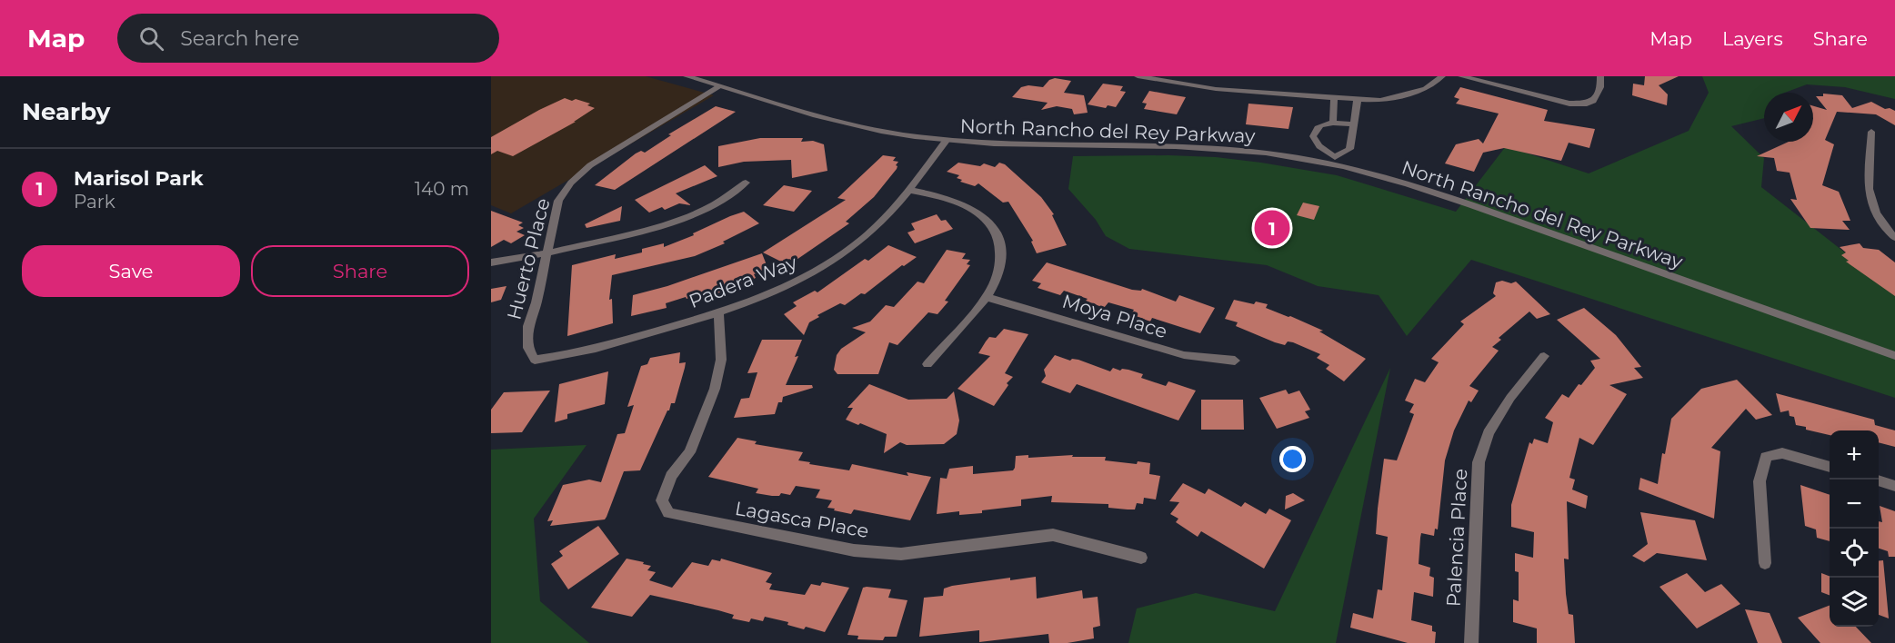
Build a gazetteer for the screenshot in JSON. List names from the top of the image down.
{
  "streets": {
    "street": [
      "North Rancho del Rey Parkway",
      "Huerto Place",
      "Padera Way",
      "Moya Place",
      "Lagasca Place",
      "Palencia Place"
    ]
  },
  "crossings": [
    ["North Rancho del Rey Parkway", "Huerto Place"],
    ["North Rancho del Rey Parkway", "Padera Way"],
    ["Huerto Place", "Padera Way"],
    ["Padera Way", "Lagasca Place"]
  ],
  "north": "top right",
  "page": {
    "header": "Map",
    "search": "Search here",
    "nav": ["Map", "Layers", "Share"],
    "heading": "Nearby",
    "list": [
      {
        "mark": "1",
        "name": "Marisol Park",
        "note": "Park",
        "value": "140 m"
      }
    ],
    "pins": "1",
    "buttons": ["Save", "Share"],
    "map_buttons": ["+", "−"]
  }
}
